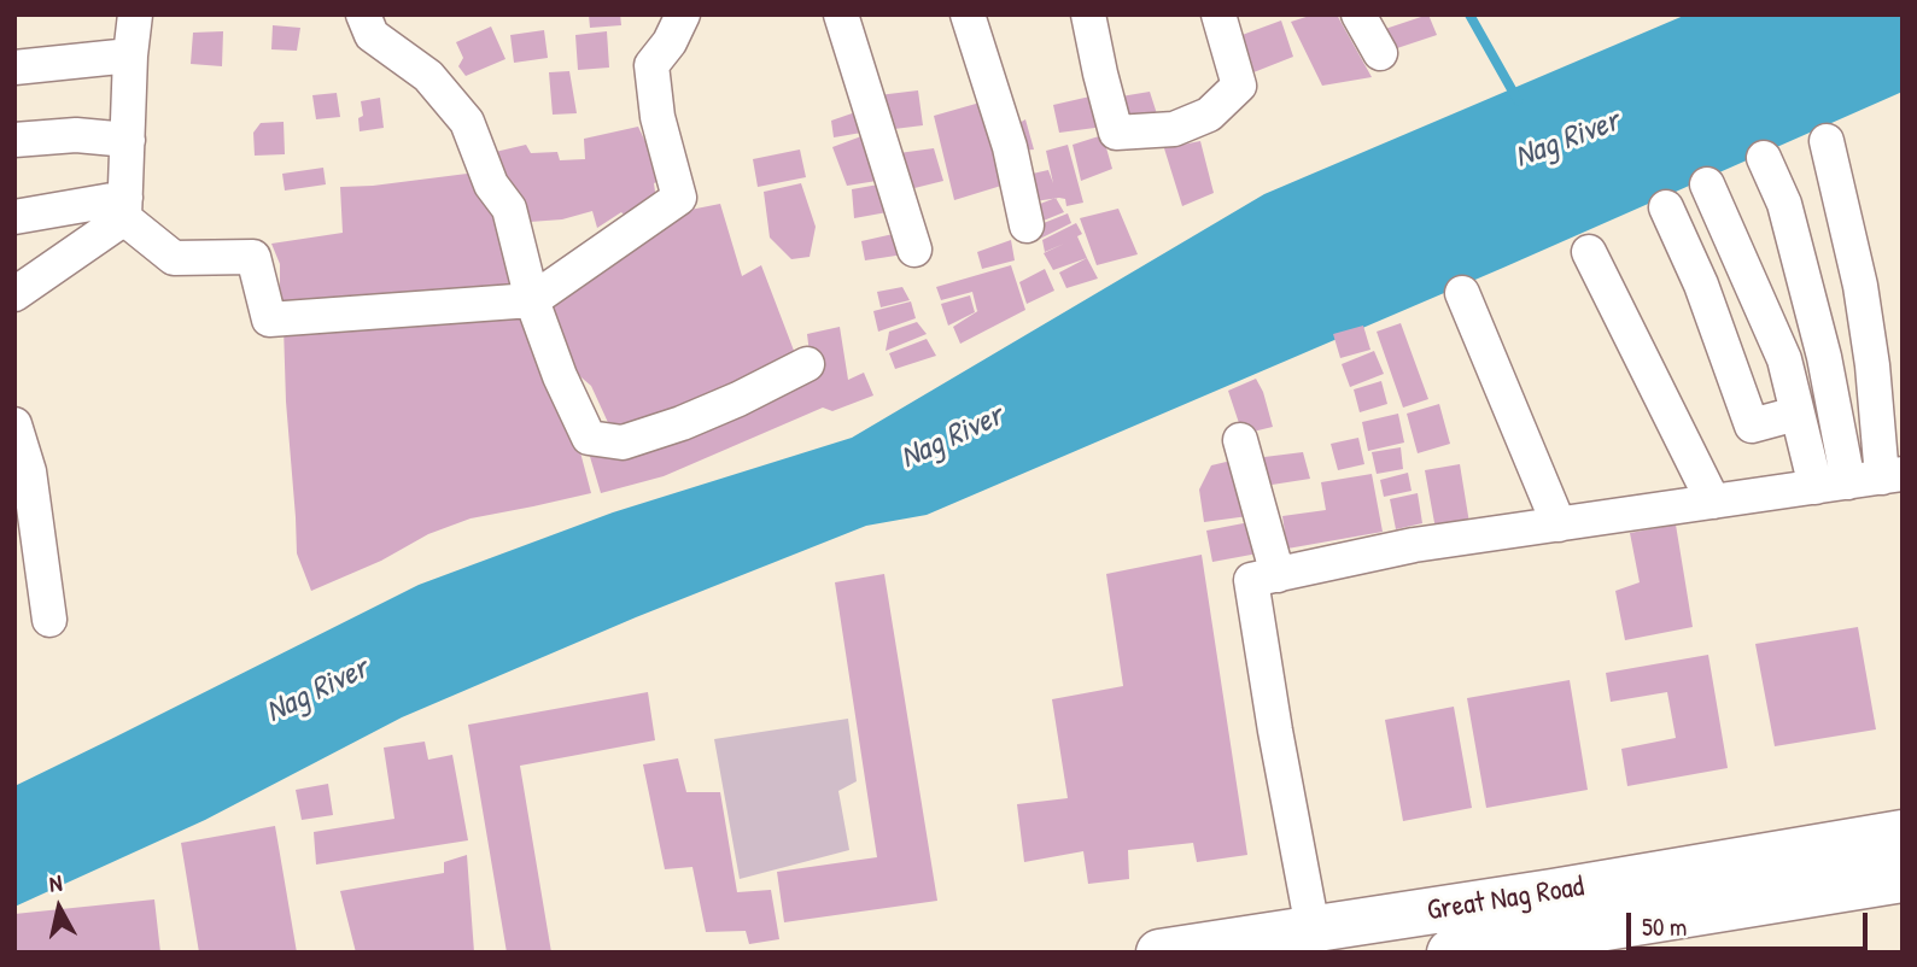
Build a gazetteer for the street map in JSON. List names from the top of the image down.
{
  "streets": {
    "main road": ["Great Nag Road"]
  },
  "water": ["Nag River"],
  "scale_bar": "50 m",
  "north": "top"
}
